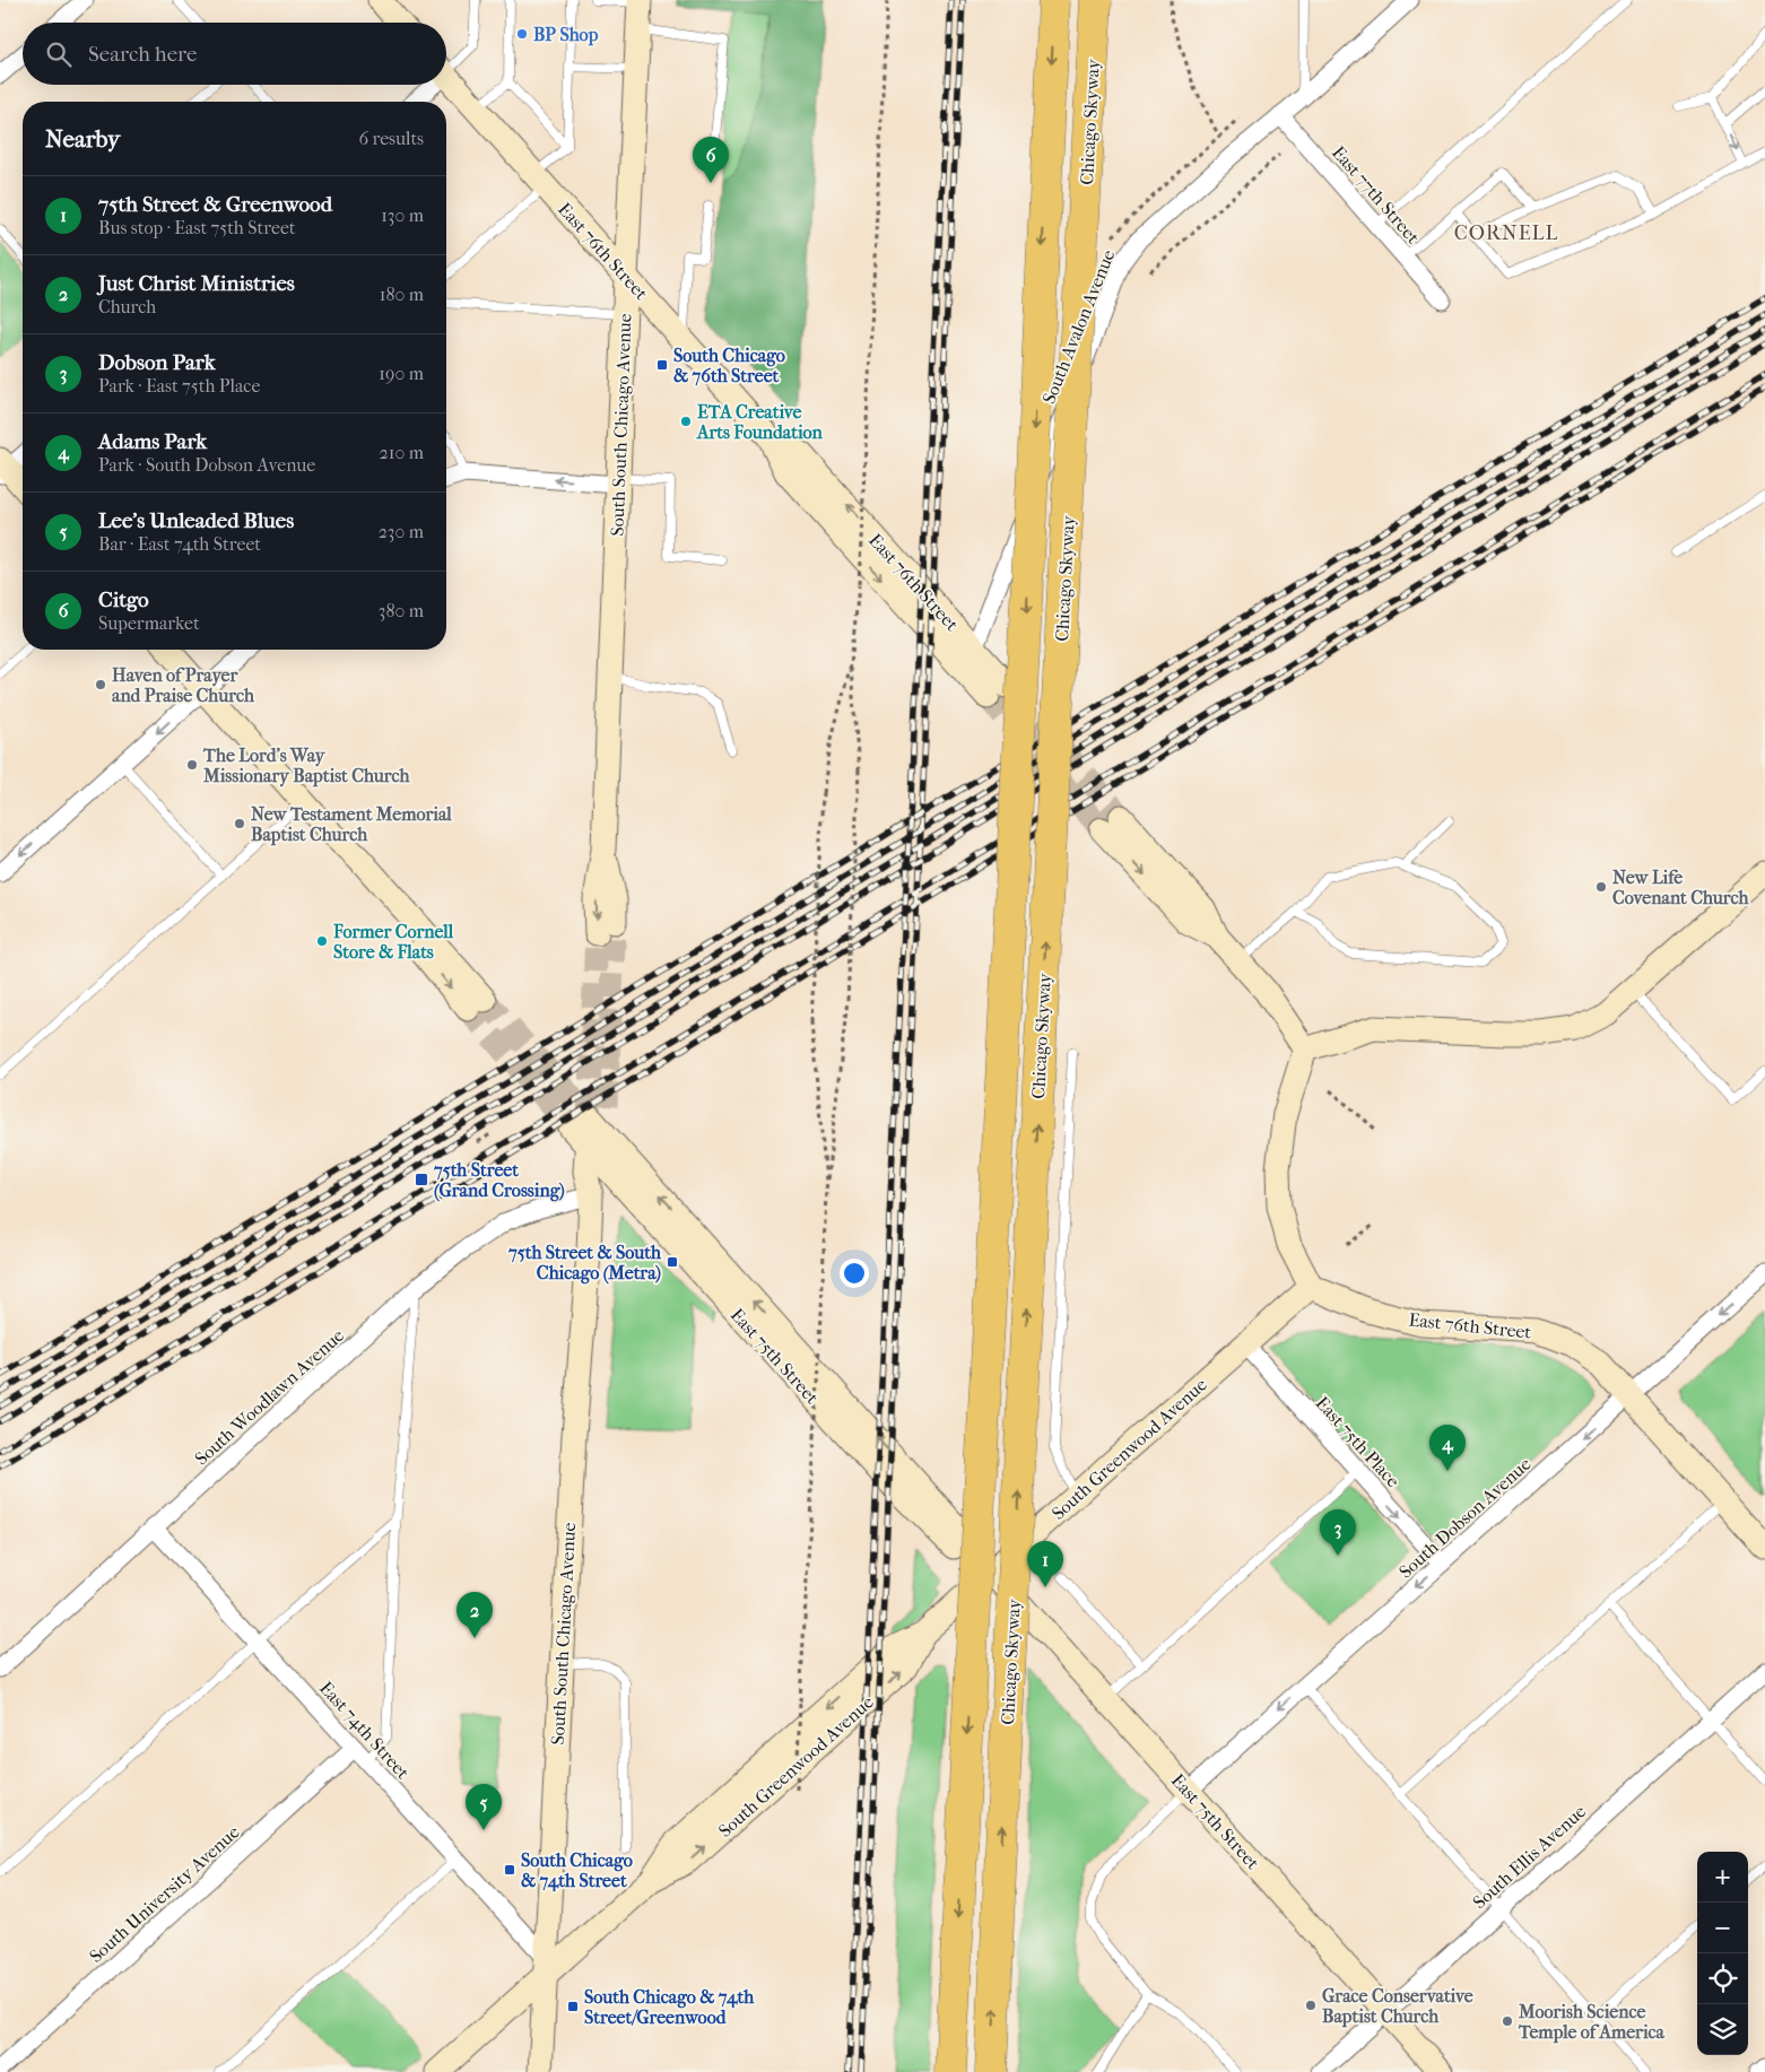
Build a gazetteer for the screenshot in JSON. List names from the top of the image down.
{
  "streets": {
    "highway": ["Chicago Skyway"],
    "street": [
      "East 77th Street",
      "East 76th Street",
      "South Avalon Avenue",
      "South South Chicago Avenue",
      "East 75th Street",
      "South Woodlawn Avenue",
      "East 75th Place",
      "South Greenwood Avenue",
      "South Dobson Avenue",
      "East 74th Street",
      "South Ellis Avenue",
      "South University Avenue"
    ]
  },
  "crossings": [
    ["East 77th Street", "South Avalon Avenue"],
    ["East 76th Street", "South Avalon Avenue"],
    ["East 76th Street", "South South Chicago Avenue"],
    ["East 76th Street", "South Greenwood Avenue"],
    ["East 76th Street", "South Dobson Avenue"],
    ["South South Chicago Avenue", "East 75th Street"],
    ["South South Chicago Avenue", "South Woodlawn Avenue"],
    ["South South Chicago Avenue", "South Greenwood Avenue"],
    ["South South Chicago Avenue", "East 74th Street"],
    ["East 75th Street", "South Greenwood Avenue"],
    ["East 75th Street", "South Dobson Avenue"],
    ["East 75th Street", "South Ellis Avenue"],
    ["South Woodlawn Avenue", "East 74th Street"],
    ["East 75th Place", "South Greenwood Avenue"],
    ["East 75th Place", "South Dobson Avenue"],
    ["South Greenwood Avenue", "East 74th Street"],
    ["East 74th Street", "South University Avenue"]
  ],
  "one_way": ["East 75th Place", "South Dobson Avenue"],
  "districts": ["CORNELL"],
  "places": {
    "other": [
      "BP Shop",
      "ETA Creative Arts Foundation",
      "Haven of Prayer and Praise Church",
      "The Lord's Way Missionary Baptist Church",
      "New Testament Memorial Baptist Church",
      "New Life Covenant Church",
      "Former Cornell Store & Flats",
      "Grace Conservative Baptist Church",
      "Moorish Science Temple of America"
    ],
    "transit": [
      "South Chicago & 76th Street",
      "75th Street (Grand Crossing)",
      "75th Street & South Chicago (Metra)",
      "South Chicago & 74th Street",
      "South Chicago & 74th Street/Greenwood"
    ]
  },
  "page": {
    "search": "Search here",
    "heading": ["Nearby", "6 results"],
    "pins": [
      "6",
      "4",
      "3",
      "1",
      "2",
      "5"
    ],
    "list": [
      {
        "mark": "1",
        "name": "75th Street & Greenwood",
        "note": "Bus stop · East 75th Street",
        "value": "130 m"
      },
      {
        "mark": "2",
        "name": "Just Christ Ministries",
        "note": "Church",
        "value": "180 m"
      },
      {
        "mark": "3",
        "name": "Dobson Park",
        "note": "Park · East 75th Place",
        "value": "190 m"
      },
      {
        "mark": "4",
        "name": "Adams Park",
        "note": "Park · South Dobson Avenue",
        "value": "210 m"
      },
      {
        "mark": "5",
        "name": "Lee's Unleaded Blues",
        "note": "Bar · East 74th Street",
        "value": "230 m"
      },
      {
        "mark": "6",
        "name": "Citgo",
        "note": "Supermarket",
        "value": "380 m"
      }
    ],
    "map_buttons": ["+", "−"]
  }
}
